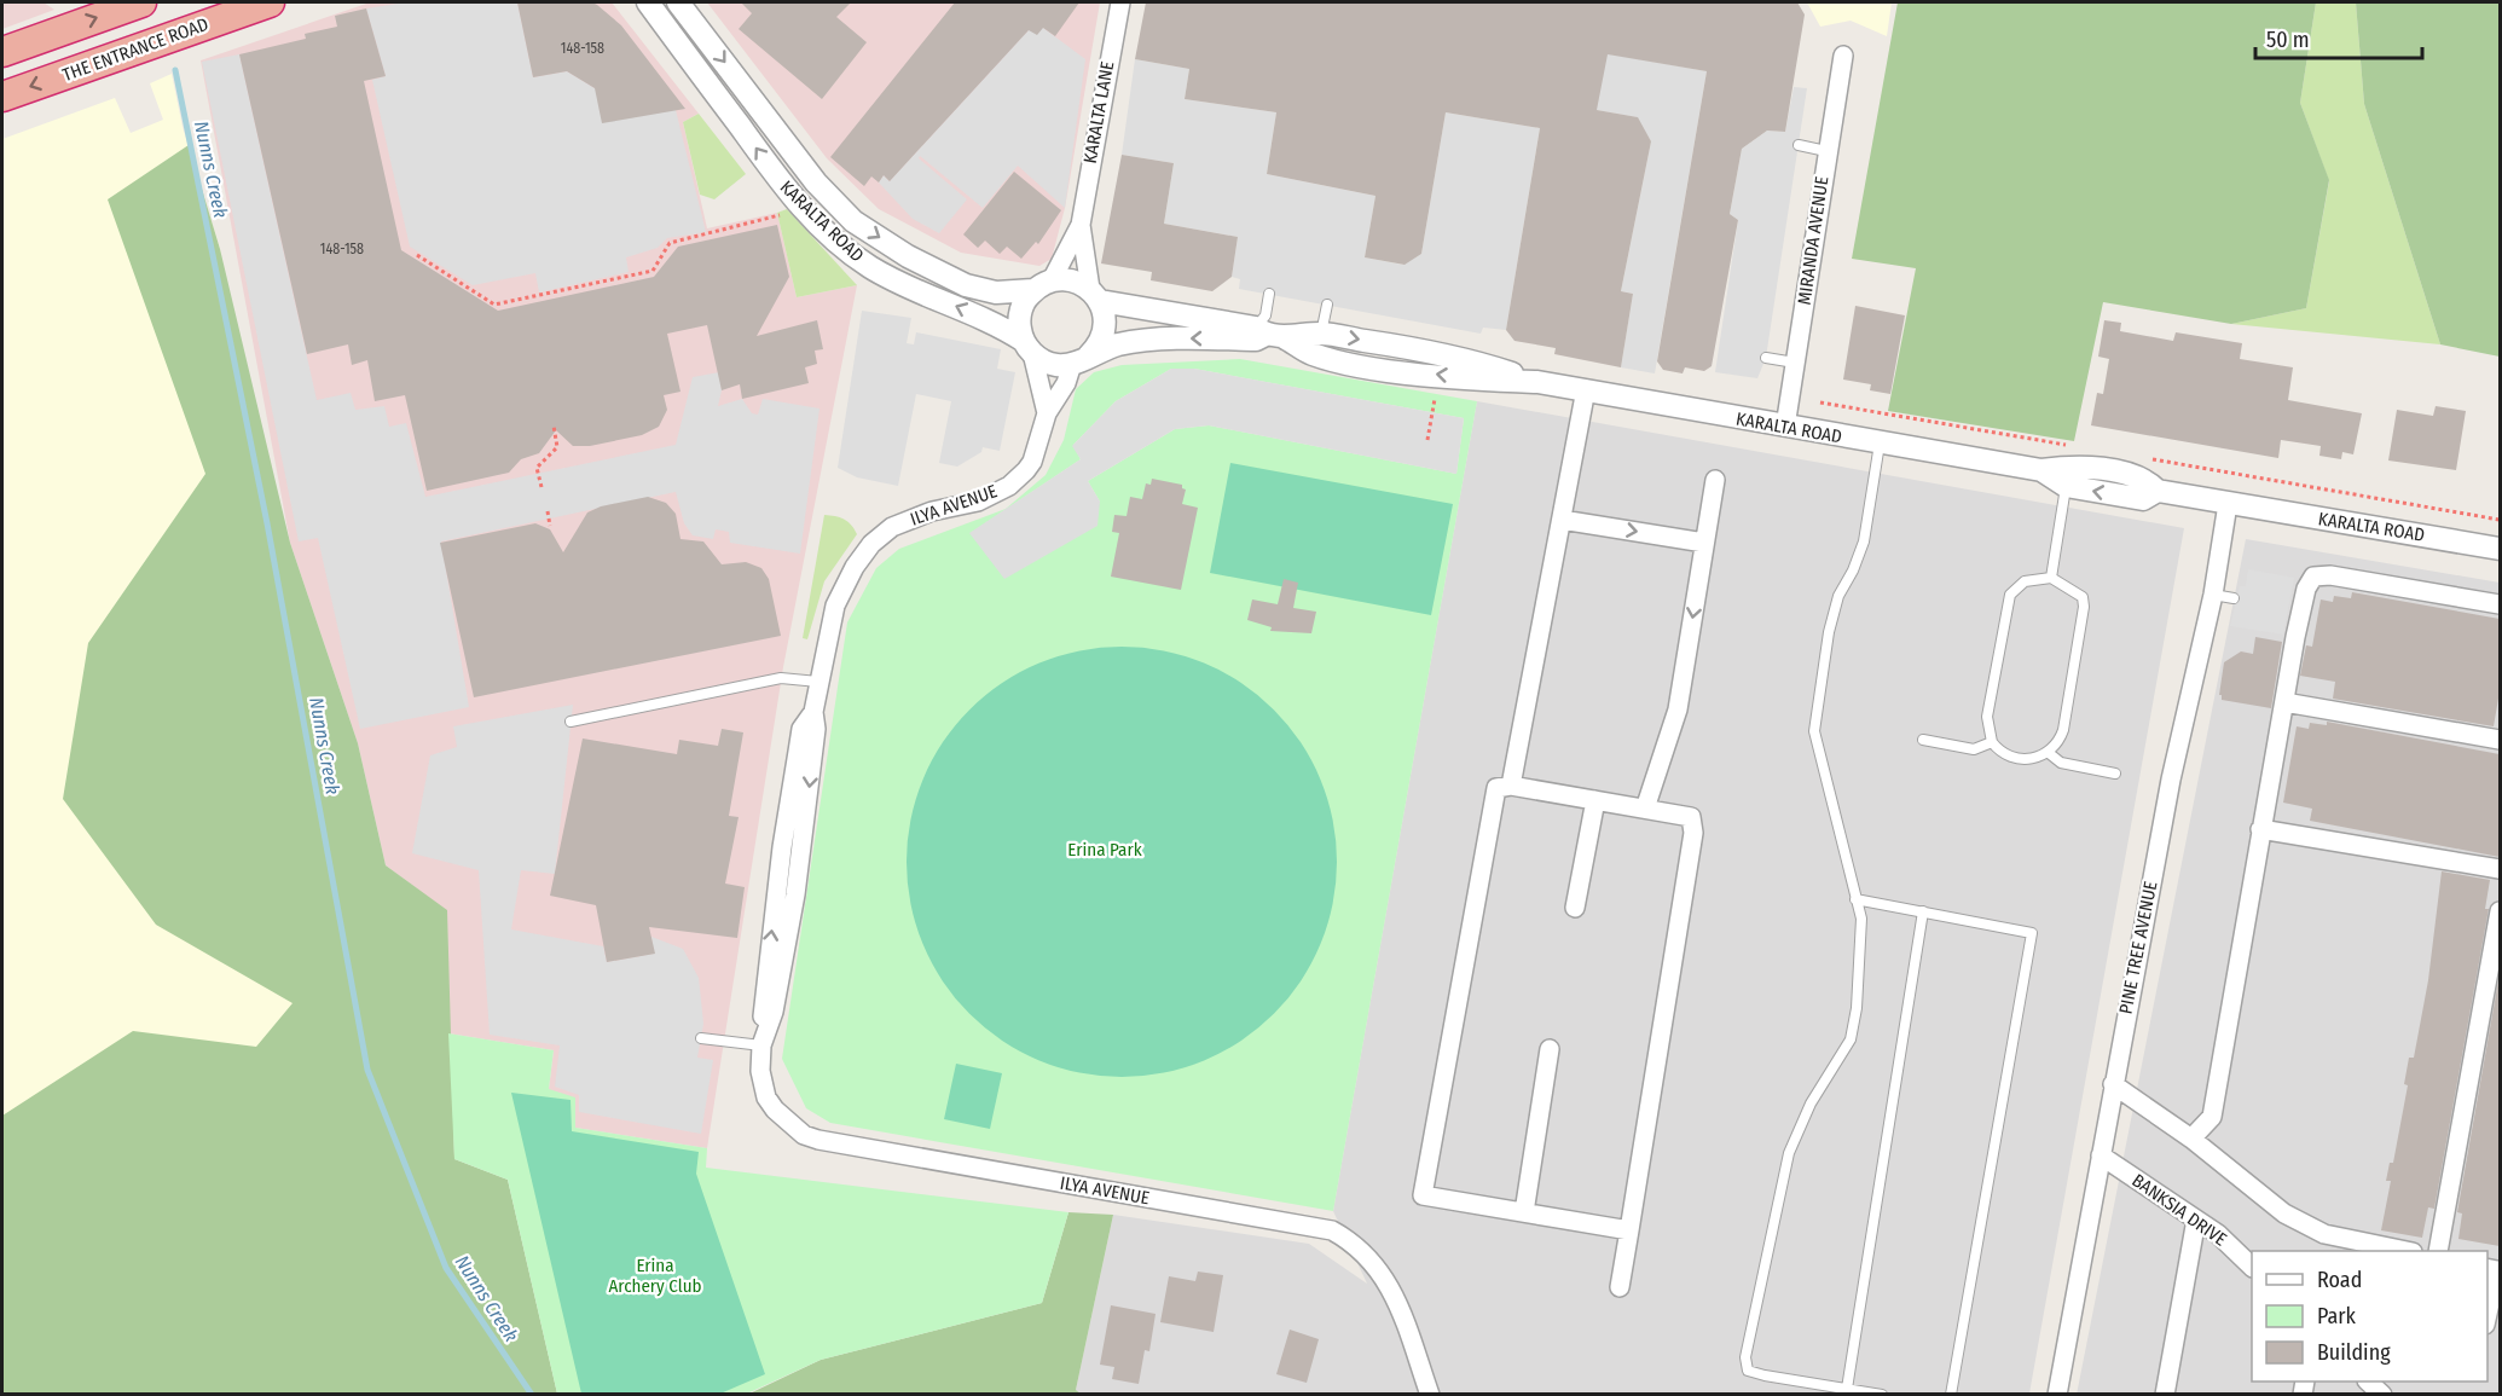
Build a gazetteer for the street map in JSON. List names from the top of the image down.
{
  "streets": {
    "highway": ["THE ENTRANCE ROAD"],
    "street": [
      "KARALTA LANE",
      "KARALTA ROAD",
      "MIRANDA AVENUE",
      "ILYA AVENUE",
      "PINE TREE AVENUE",
      "BANKSIA DRIVE"
    ]
  },
  "crossings": [
    ["KARALTA LANE", "KARALTA ROAD"],
    ["KARALTA LANE", "ILYA AVENUE"],
    ["KARALTA ROAD", "MIRANDA AVENUE"],
    ["KARALTA ROAD", "ILYA AVENUE"],
    ["KARALTA ROAD", "PINE TREE AVENUE"],
    ["PINE TREE AVENUE", "BANKSIA DRIVE"]
  ],
  "water": ["Nunns Creek"],
  "parks": ["Erina Park", "Erina Archery Club"],
  "house_numbers": ["148-158", "148-158"],
  "legend": ["Road", "Park", "Building"],
  "scale_bar": "50 m"
}
